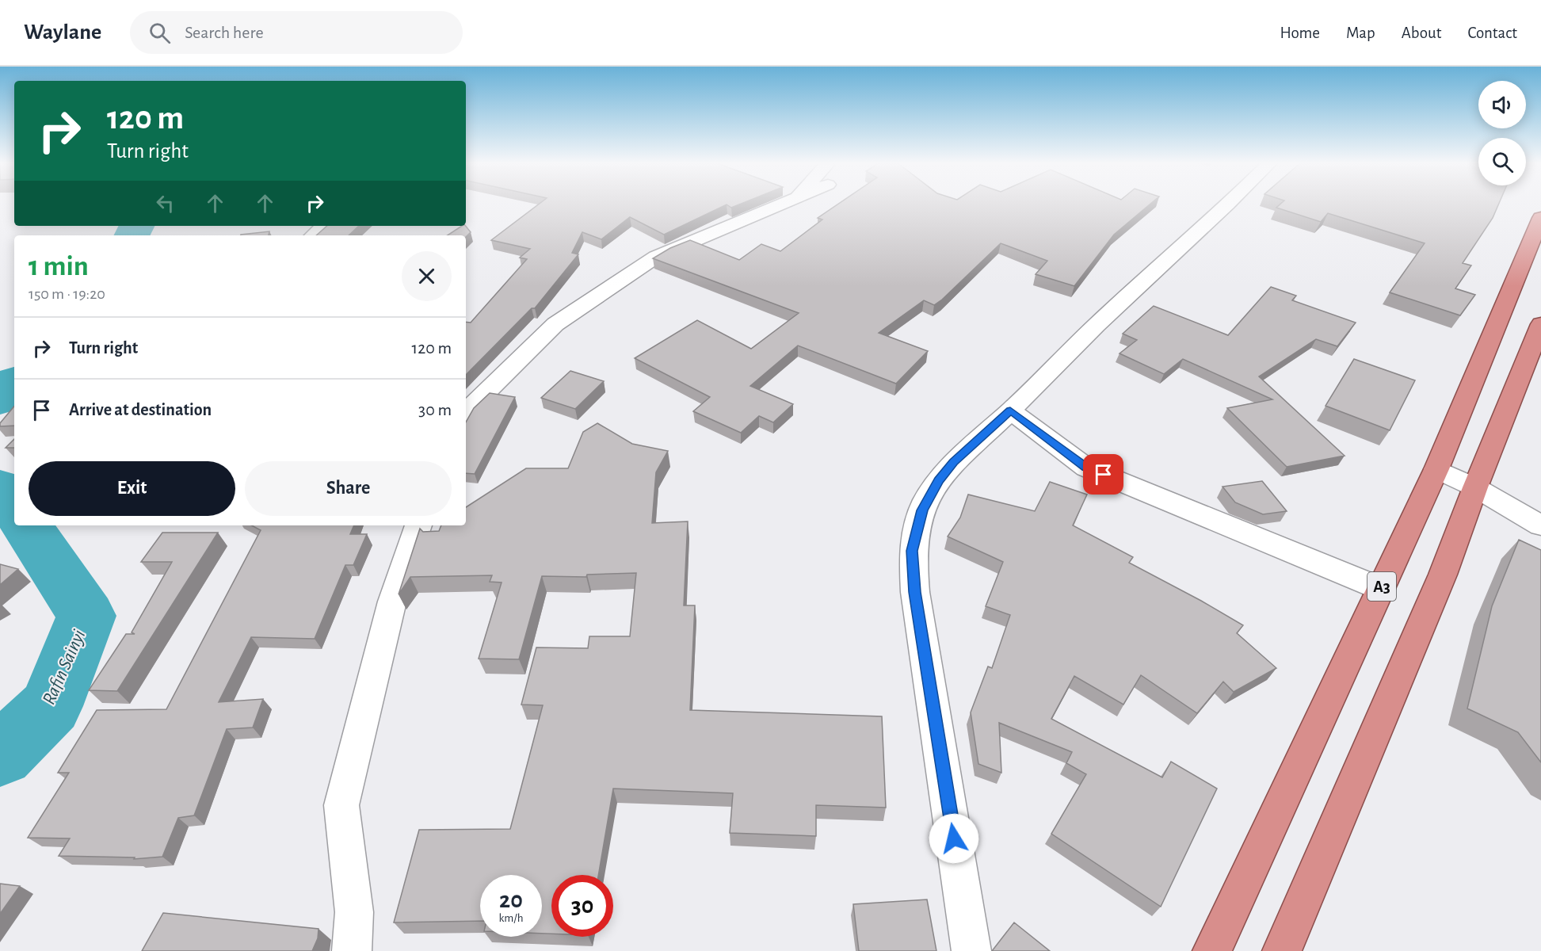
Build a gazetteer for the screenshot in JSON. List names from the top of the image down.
{
  "streets": {
    "highway": ["A3"]
  },
  "water": ["Rafin Sainyi"],
  "page": {
    "header": "Waylane",
    "search": "Search here",
    "nav": [
      "Home",
      "Map",
      "About",
      "Contact"
    ],
    "turn": ["120 m", "Turn right"],
    "heading": ["1 min", "150 m · 19:20"],
    "list": [
      {
        "name": "Turn right",
        "value": "120 m"
      },
      {
        "name": "Arrive at destination",
        "value": "30 m"
      }
    ],
    "buttons": ["Exit", "Share"],
    "speed": "20 km/h",
    "limit": "30"
  }
}
